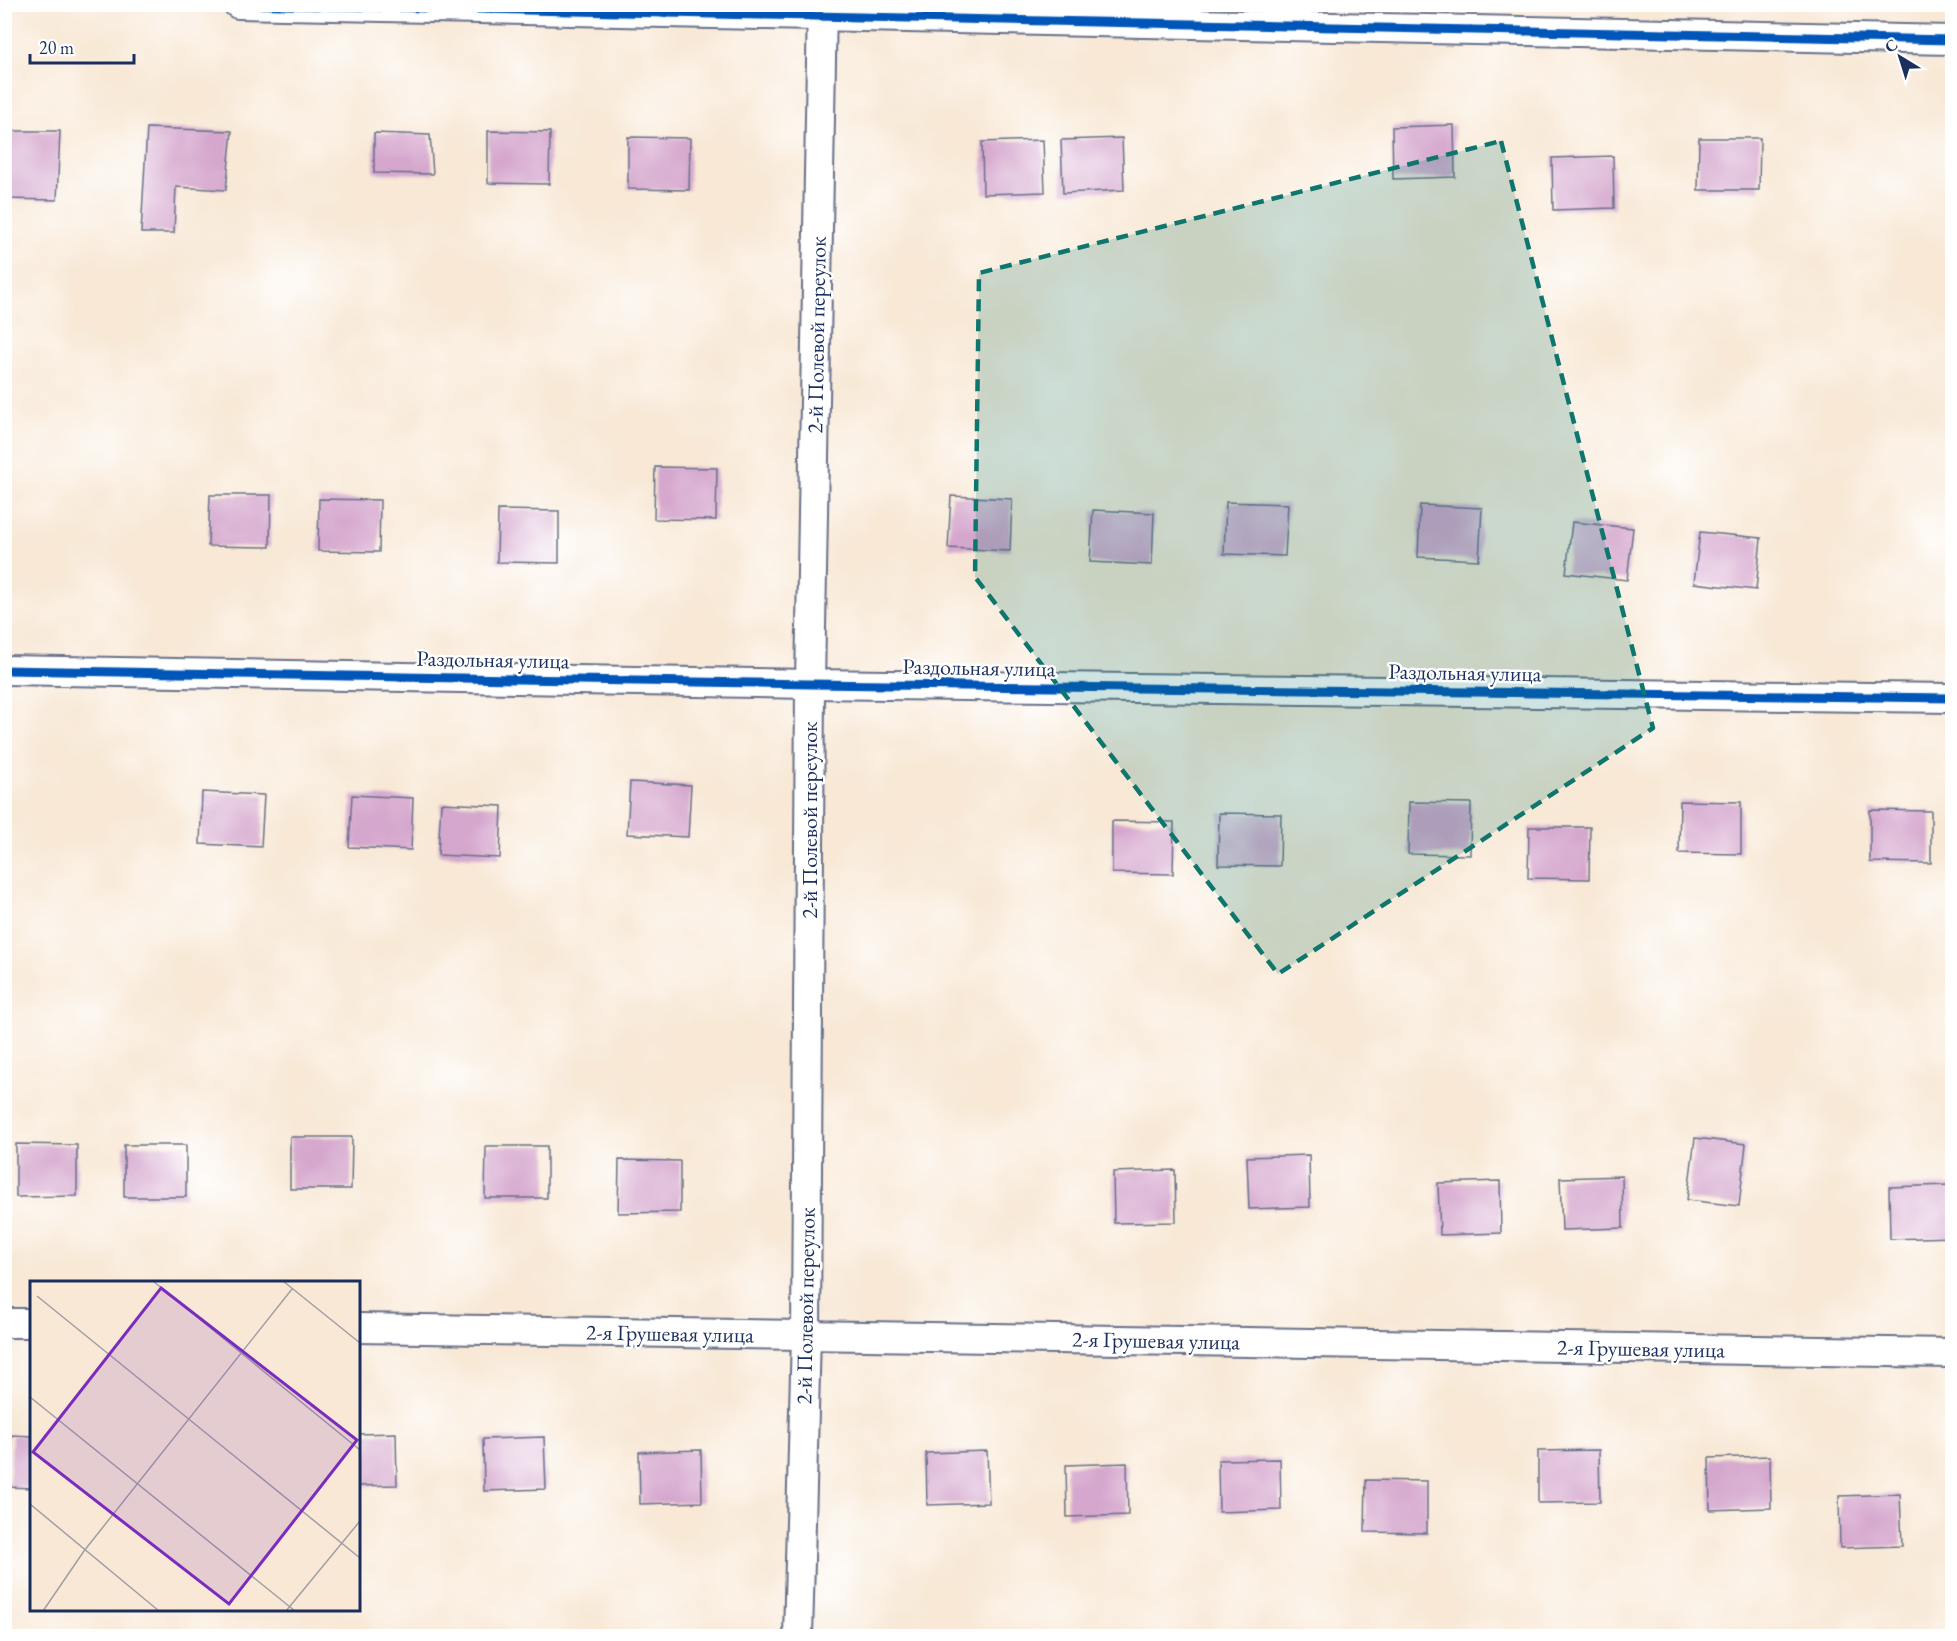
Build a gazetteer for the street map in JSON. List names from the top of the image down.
{
  "streets": {
    "street": ["2-й Полевой переулок", "Раздольная улица", "2-я Грушевая улица"]
  },
  "crossings": [
    ["2-й Полевой переулок", "Раздольная улица"],
    ["2-й Полевой переулок", "2-я Грушевая улица"]
  ],
  "scale_bar": "20 m",
  "north": "top left"
}
